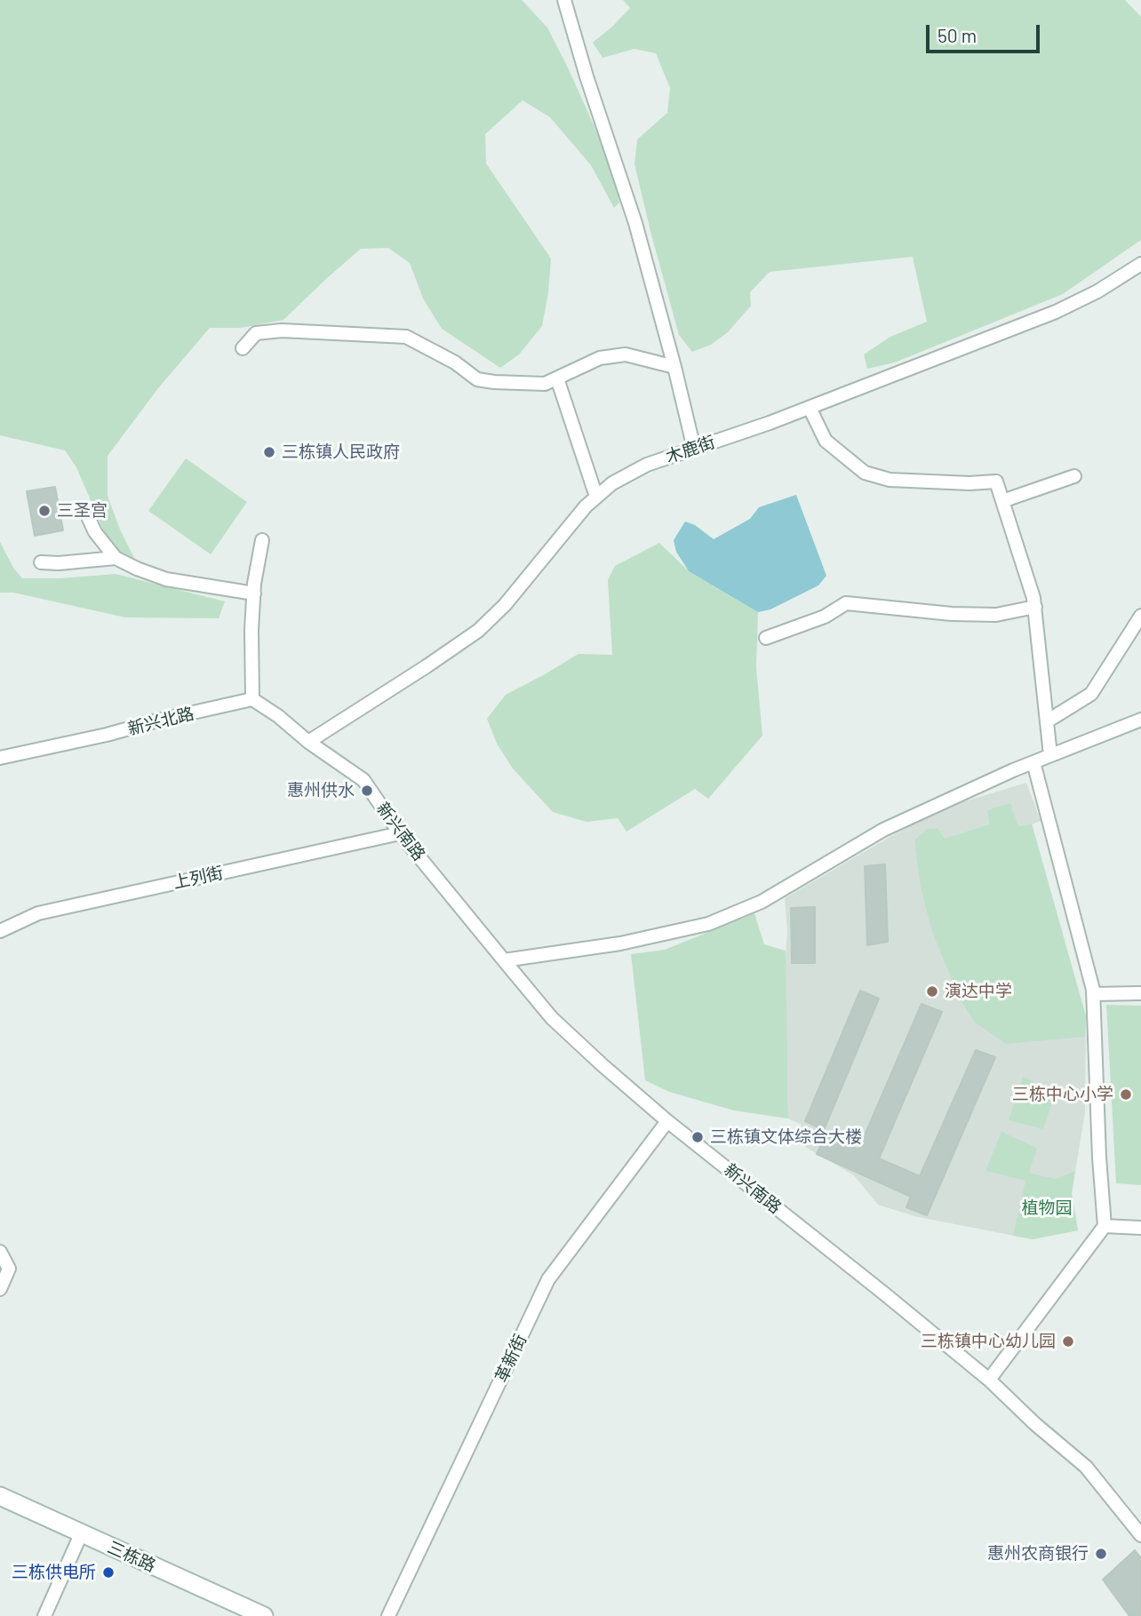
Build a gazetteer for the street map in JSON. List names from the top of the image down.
{
  "streets": {
    "main road": ["三栋路"],
    "street": [
      "木鹿街",
      "新兴北路",
      "新兴南路",
      "上列街",
      "革新街"
    ]
  },
  "crossings": [
    ["木鹿街", "新兴南路"],
    ["新兴南路", "上列街"],
    ["新兴南路", "革新街"]
  ],
  "parks": ["植物园"],
  "places": [
    "三栋镇人民政府",
    "三圣宫",
    "惠州供水",
    "演达中学",
    "三栋中心小学",
    "三栋镇文体综合大楼",
    "三栋镇中心幼儿园",
    "惠州农商银行",
    "三栋供电所"
  ],
  "scale_bar": "50 m"
}
